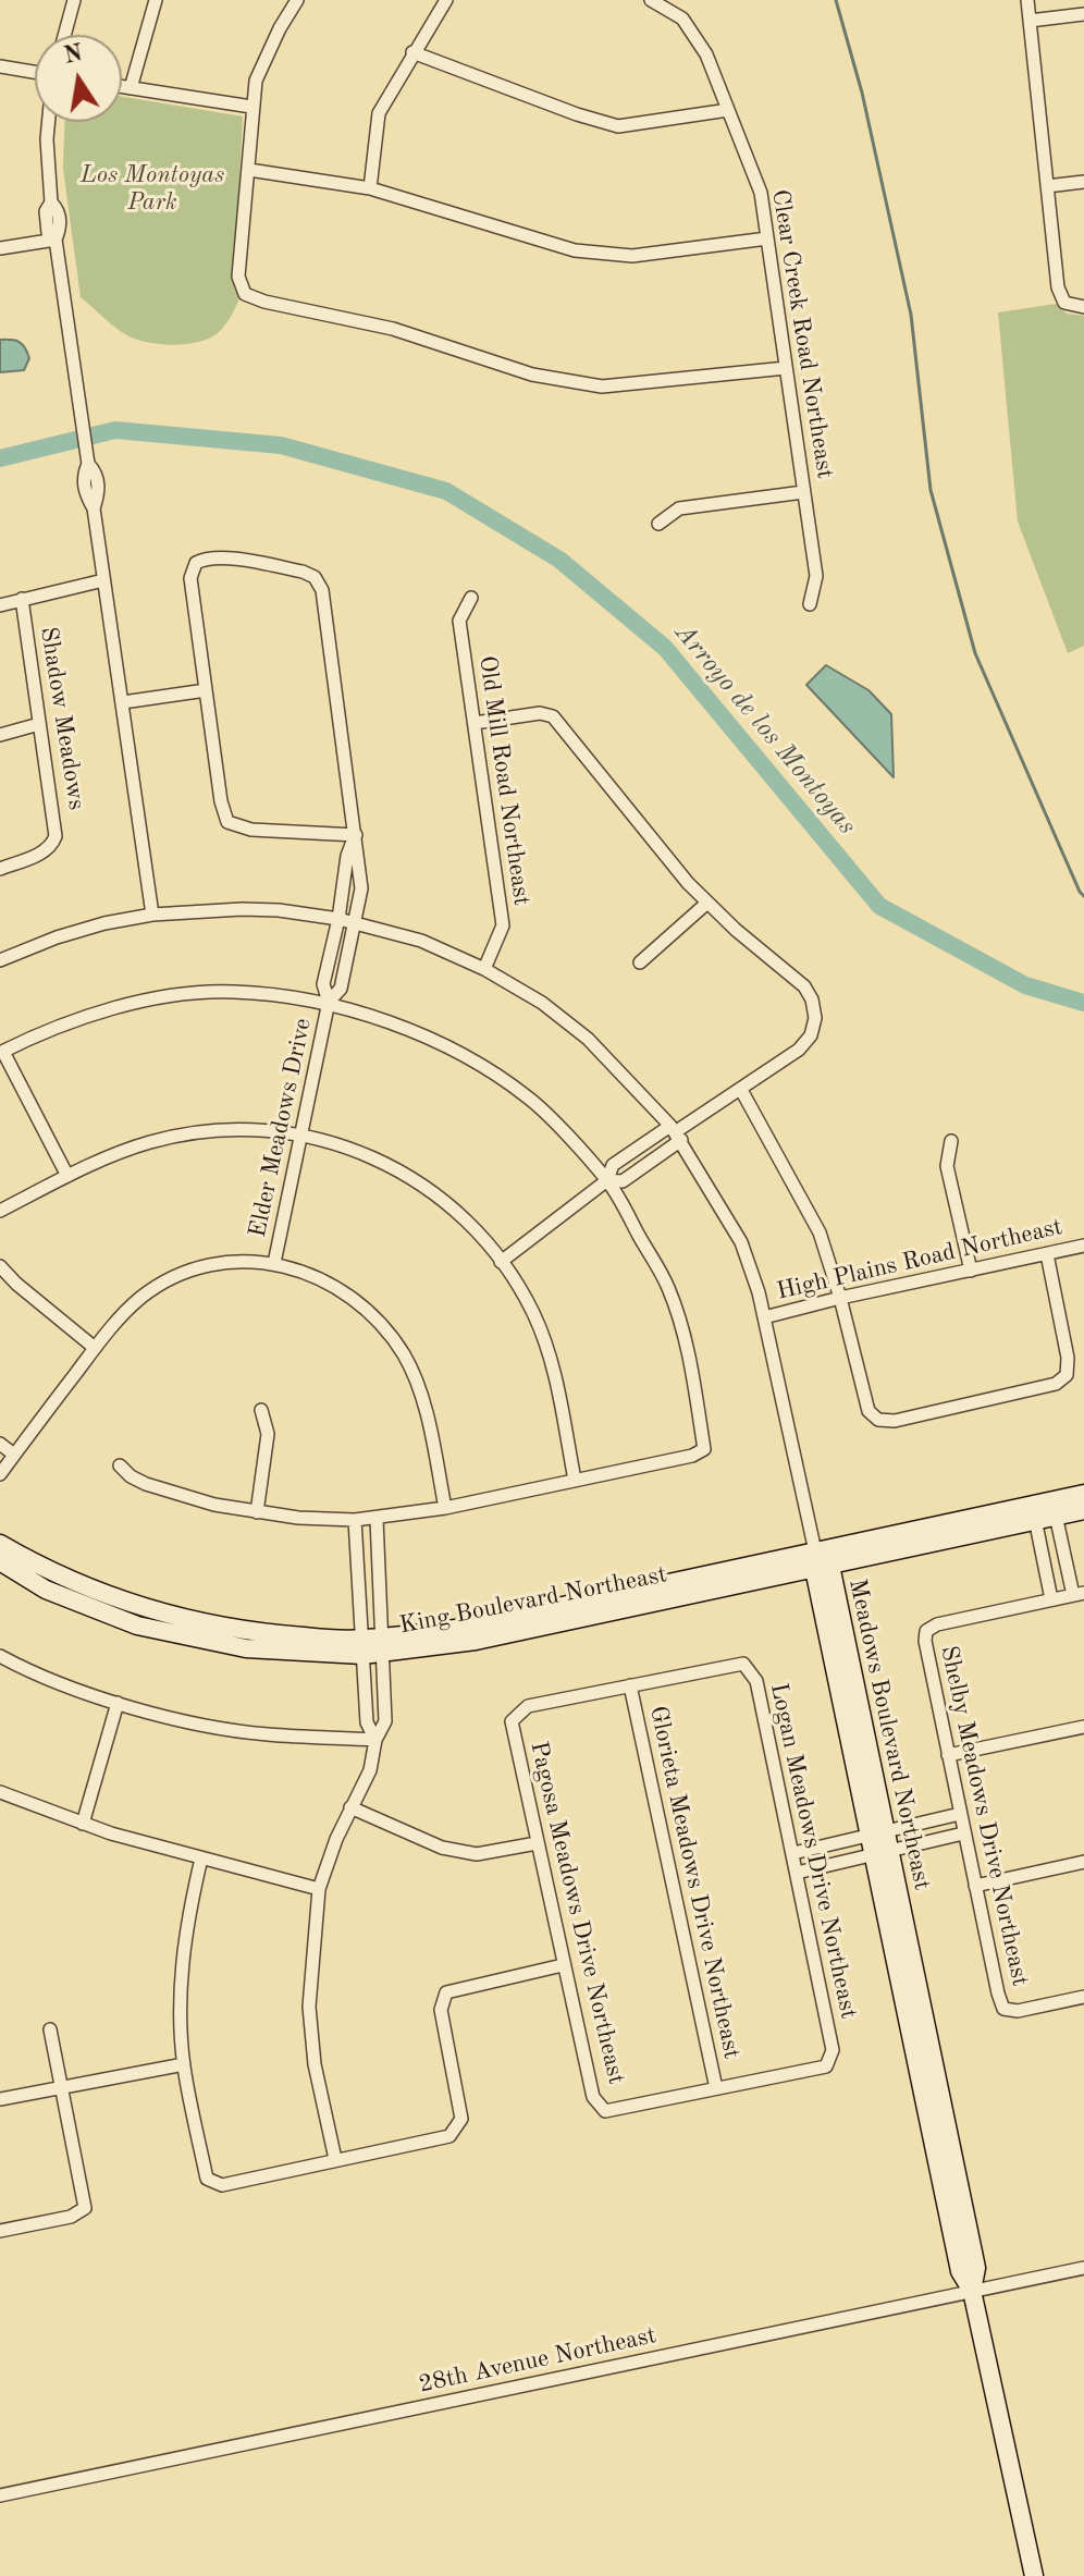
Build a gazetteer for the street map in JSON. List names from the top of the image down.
{
  "streets": {
    "street": [
      "Clear Creek Road Northeast",
      "Shadow Meadows",
      "Old Mill Road Northeast",
      "Elder Meadows Drive",
      "High Plains Road Northeast",
      "King Boulevard Northeast",
      "Meadows Boulevard Northeast",
      "Shelby Meadows Drive Northeast",
      "Logan Meadows Drive Northeast",
      "Glorieta Meadows Drive Northeast",
      "Pagosa Meadows Drive Northeast",
      "28th Avenue Northeast"
    ]
  },
  "crossings": [
    ["Old Mill Road Northeast", "Meadows Boulevard Northeast"],
    ["High Plains Road Northeast", "Meadows Boulevard Northeast"],
    ["King Boulevard Northeast", "Meadows Boulevard Northeast"],
    ["Meadows Boulevard Northeast", "28th Avenue Northeast"],
    ["Logan Meadows Drive Northeast", "Glorieta Meadows Drive Northeast"],
    ["Logan Meadows Drive Northeast", "Pagosa Meadows Drive Northeast"],
    ["Glorieta Meadows Drive Northeast", "Pagosa Meadows Drive Northeast"]
  ],
  "water": ["Arroyo de los Montoyas"],
  "parks": ["Los Montoyas Park"],
  "north": "top"
}
